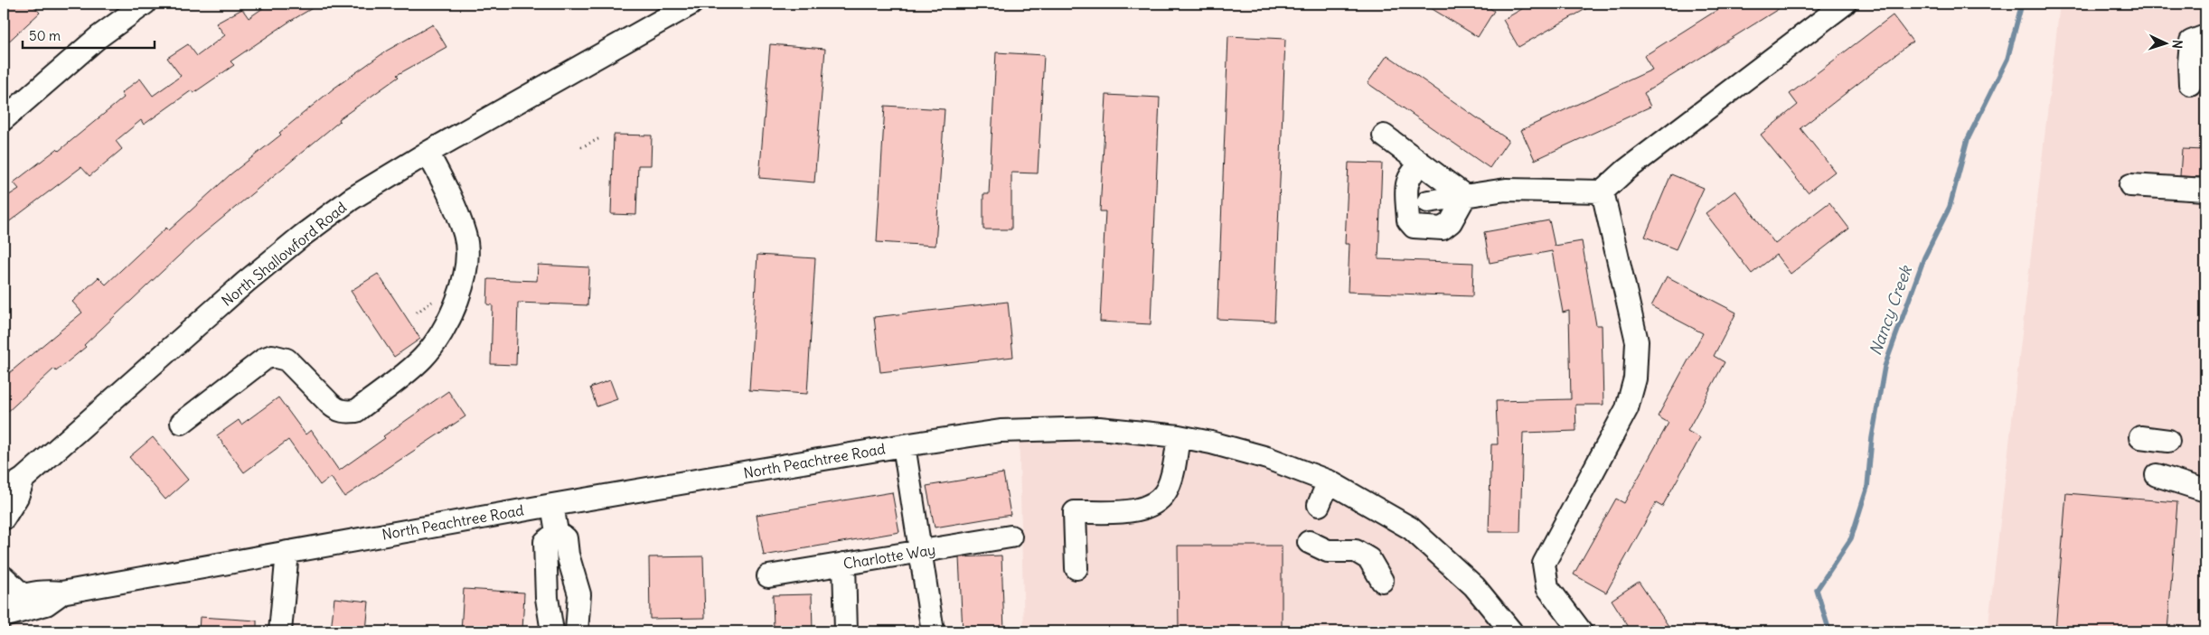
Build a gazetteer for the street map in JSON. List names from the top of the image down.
{
  "streets": {
    "street": ["North Shallowford Road", "North Peachtree Road", "Charlotte Way"]
  },
  "water": ["Nancy Creek"],
  "scale_bar": "50 m",
  "north": "right"
}
